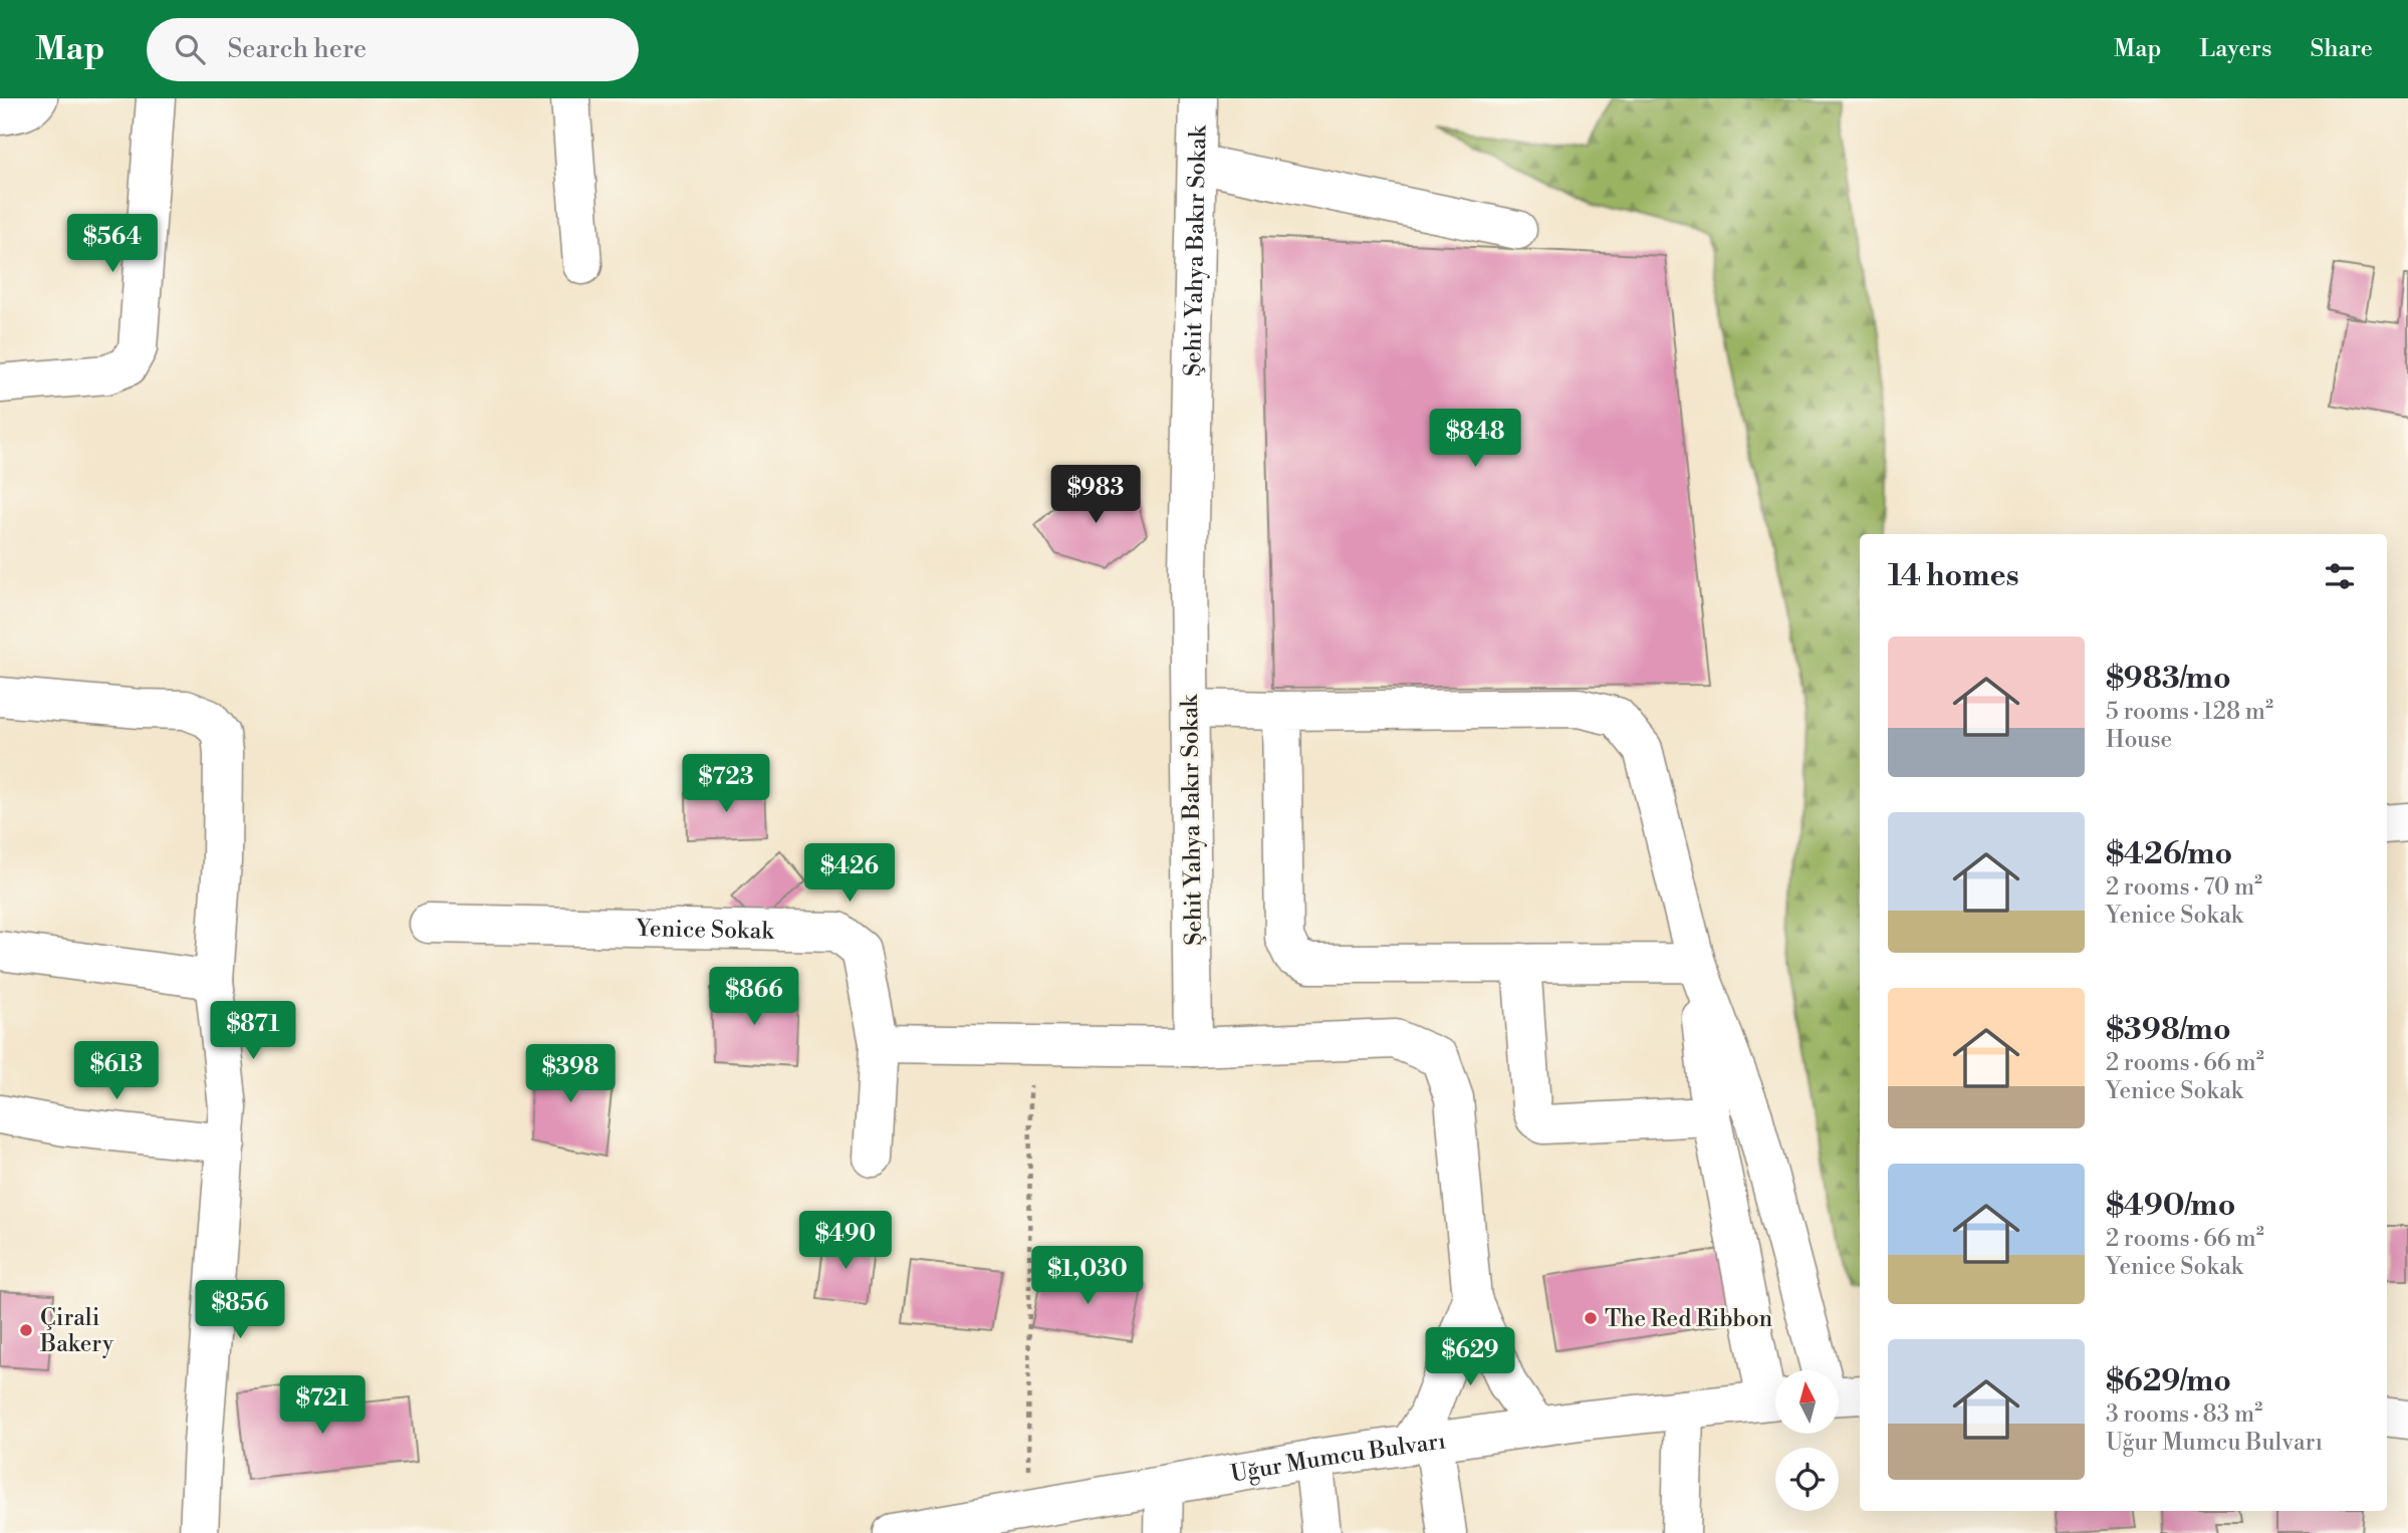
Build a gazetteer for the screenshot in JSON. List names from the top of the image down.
{
  "streets": {
    "street": ["Şehit Yahya Bakır Sokak", "Yenice Sokak", "Uğur Mumcu Bulvarı"]
  },
  "places": ["The Red Ribbon", "Çirali Bakery"],
  "north": "top",
  "page": {
    "header": "Map",
    "search": "Search here",
    "nav": ["Map", "Layers", "Share"],
    "price": [
      "$564",
      "$848",
      "$983",
      "$723",
      "$426",
      "$866",
      "$871",
      "$613",
      "$398",
      "$490",
      "$1,030",
      "$856",
      "$629",
      "$721"
    ],
    "heading": "14 homes",
    "list": [
      {
        "name": "$983/mo",
        "note": "5 rooms · 128 m² · House"
      },
      {
        "name": "$426/mo",
        "note": "2 rooms · 70 m² · Yenice Sokak"
      },
      {
        "name": "$398/mo",
        "note": "2 rooms · 66 m² · Yenice Sokak"
      },
      {
        "name": "$490/mo",
        "note": "2 rooms · 66 m² · Yenice Sokak"
      },
      {
        "name": "$629/mo",
        "note": "3 rooms · 83 m² · Uğur Mumcu Bulvarı"
      }
    ]
  }
}
